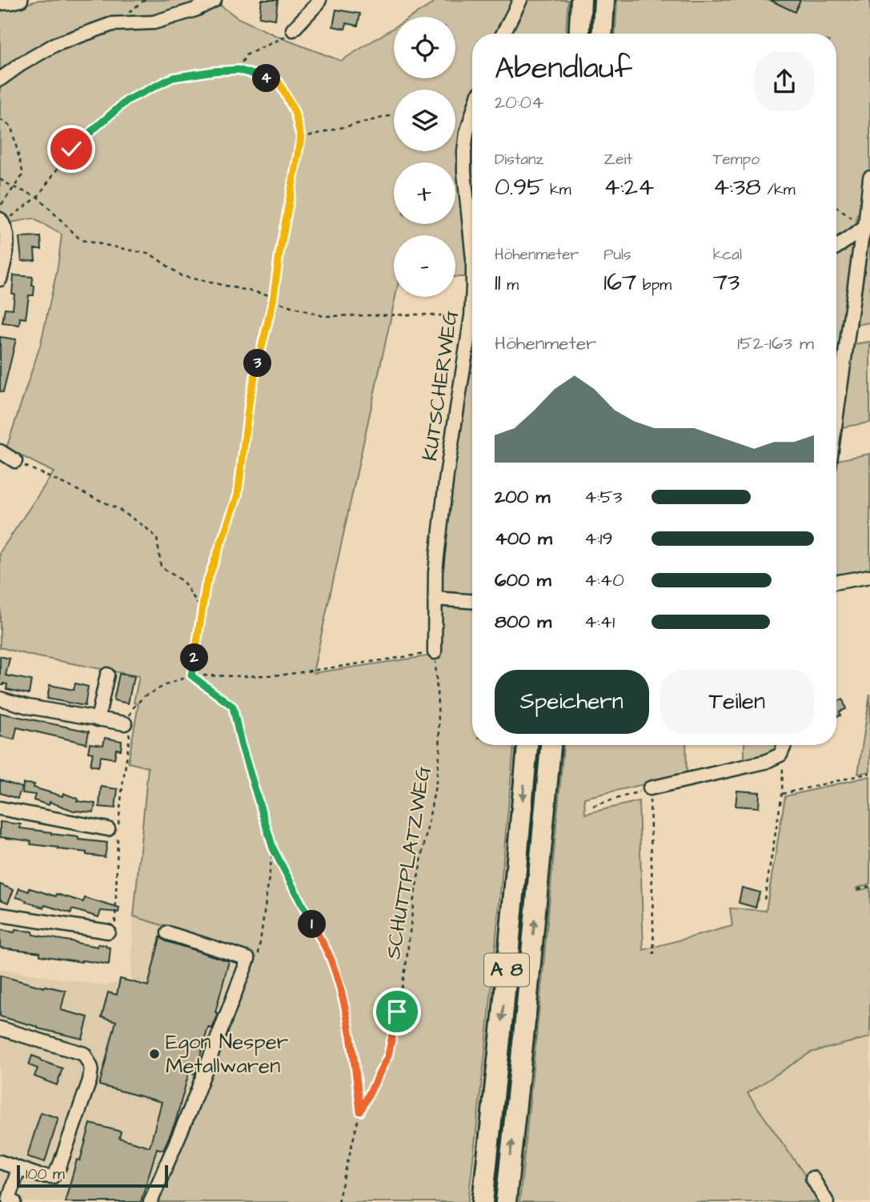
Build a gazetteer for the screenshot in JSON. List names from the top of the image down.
{
  "streets": {
    "highway": ["A 8"],
    "street": ["KUTSCHERWEG"],
    "path": ["SCHUTTPLATZWEG"]
  },
  "crossings": [
    ["KUTSCHERWEG", "SCHUTTPLATZWEG"]
  ],
  "places": ["Egon Nesper Metallwaren"],
  "scale_bar": "100 m",
  "page": {
    "map_buttons": ["+", "−"],
    "heading": ["Abendlauf", "20:04"],
    "pins": [
      "4",
      "3",
      "2",
      "1"
    ],
    "stats": [
      ["Distanz", "0.95 km"],
      ["Zeit", "4:24"],
      ["Tempo", "4:38 /km"],
      ["Höhenmeter", "11 m"],
      ["Puls", "167 bpm"],
      ["kcal", "73"]
    ],
    "chart": ["Höhenmeter", "152–163 m"],
    "list": [
      {
        "name": "200 m",
        "note": "4:53"
      },
      {
        "name": "400 m",
        "note": "4:19"
      },
      {
        "name": "600 m",
        "note": "4:40"
      },
      {
        "name": "800 m",
        "note": "4:41"
      }
    ],
    "buttons": ["Speichern", "Teilen"],
    "scale": "100 m"
  }
}
